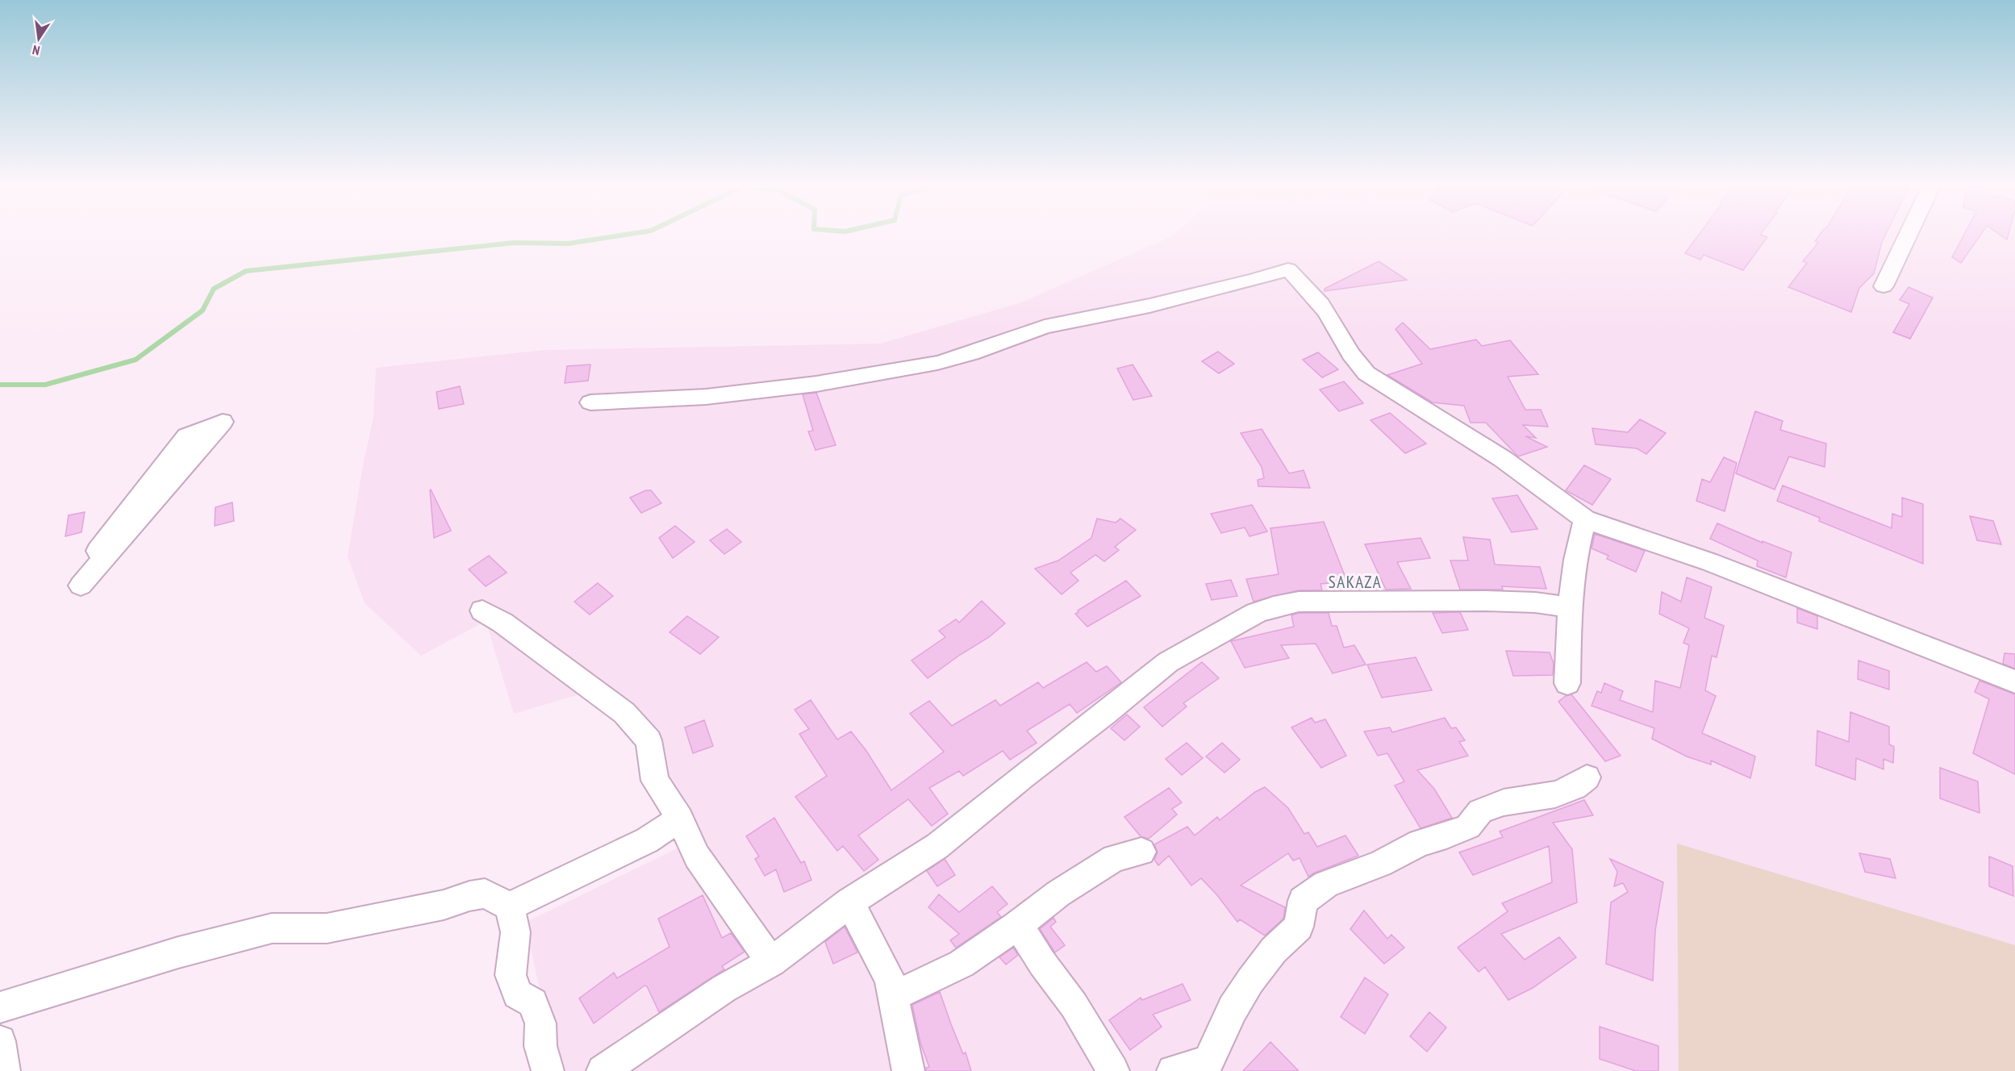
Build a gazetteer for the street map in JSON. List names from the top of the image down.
{
  "districts": ["SAKAZA"],
  "north": "bottom"
}
